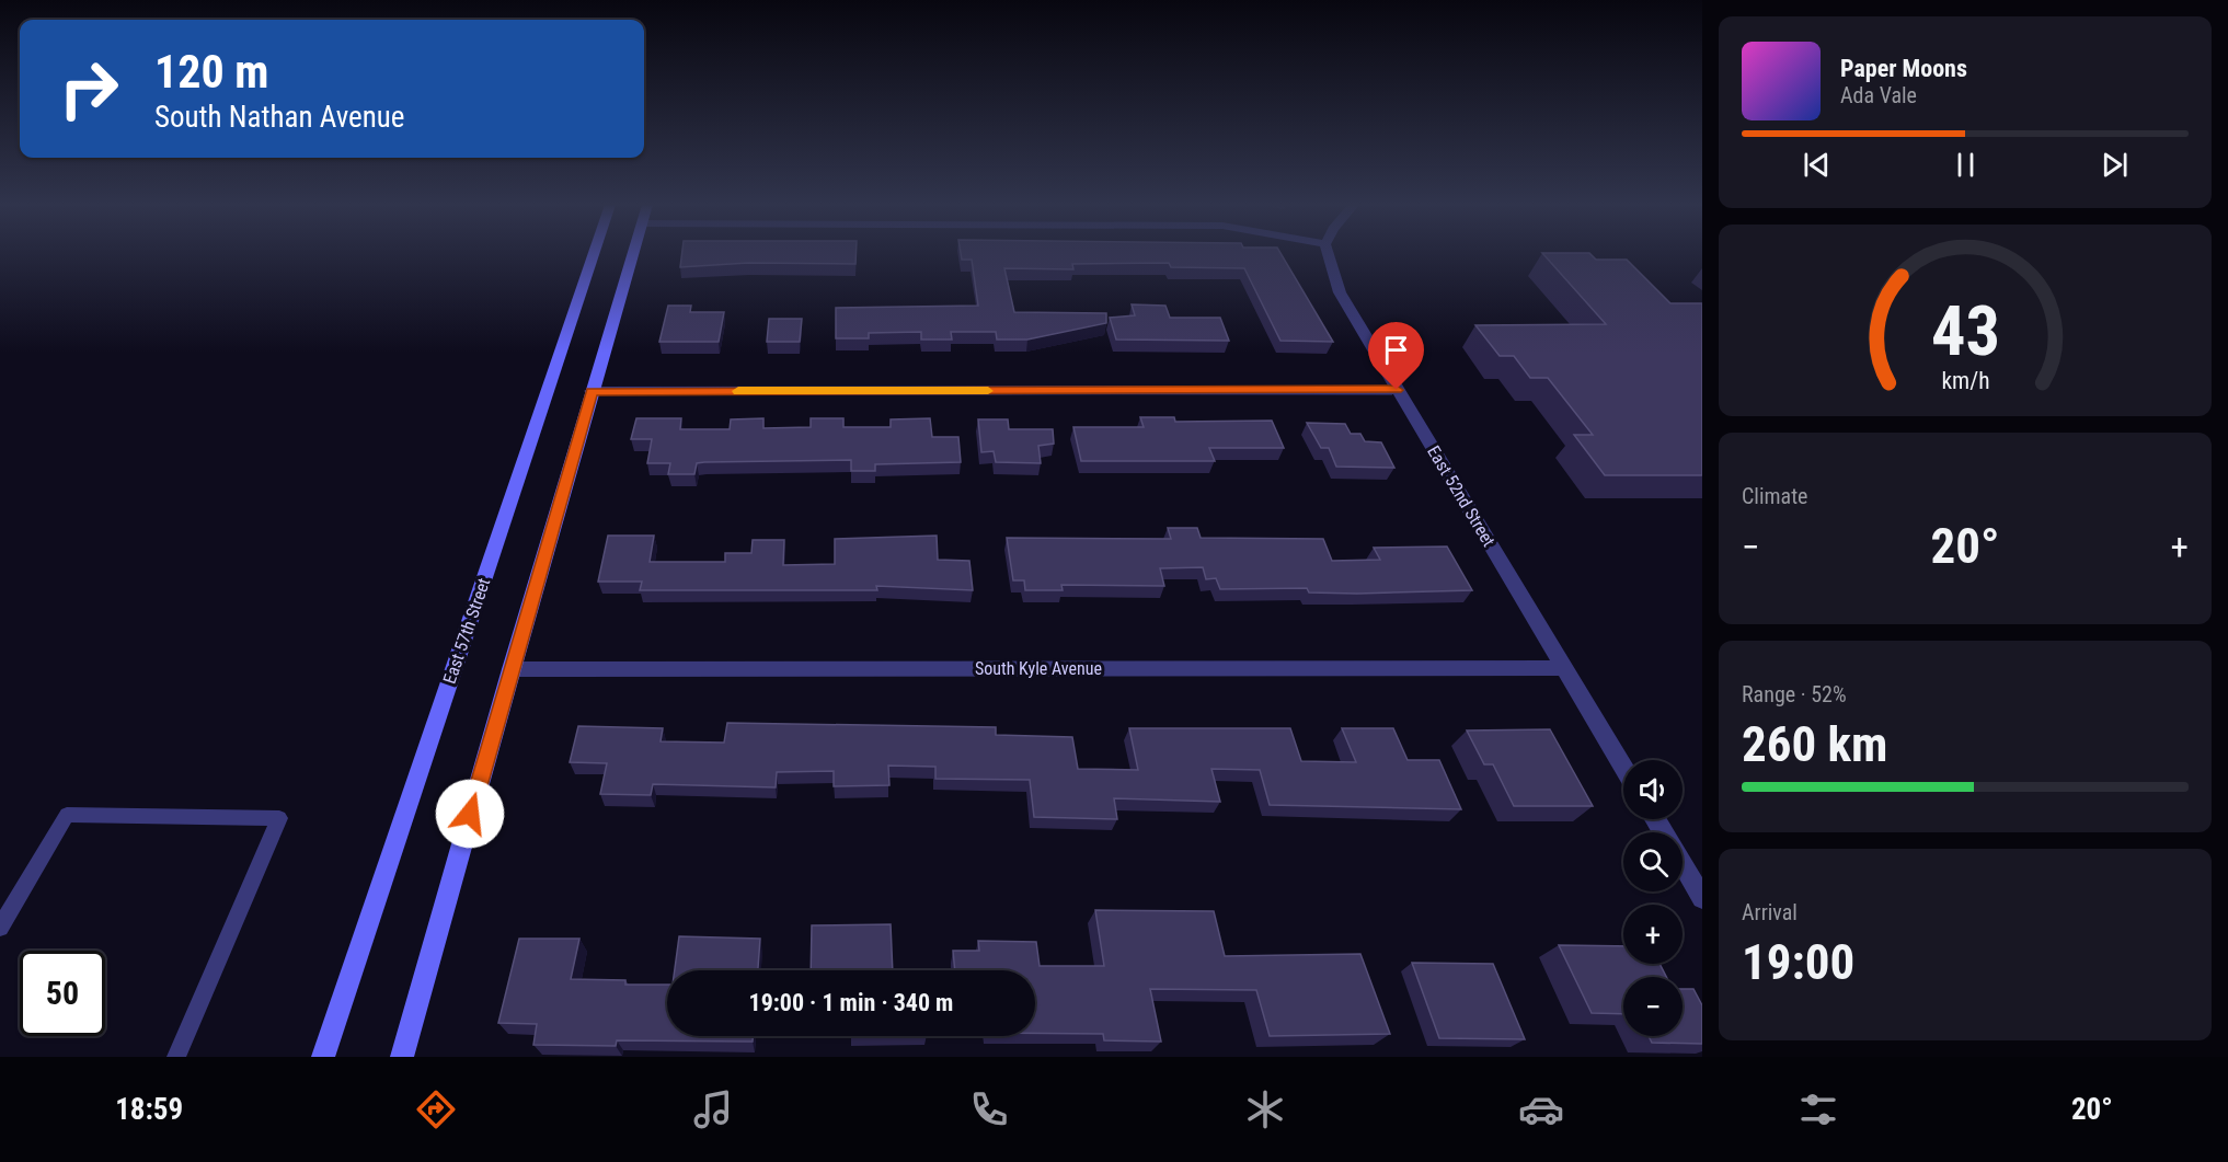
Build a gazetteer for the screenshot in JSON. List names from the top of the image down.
{
  "streets": {
    "main road": ["East 57th Street"],
    "street": ["East 52nd Street", "South Kyle Avenue"]
  },
  "crossings": [
    ["East 52nd Street", "South Kyle Avenue"]
  ],
  "page": {
    "turn": ["120 m", "South Nathan Avenue"],
    "song": ["Paper Moons", "Ada Vale"],
    "tile": [
      "Climate",
      ["Range · 52%", "260 km"],
      ["Arrival", "19:00"]
    ],
    "heat": ["−", "20°", "+"],
    "map_buttons": ["+", "−"],
    "limit": "50",
    "trip": "19:00 · 1 min · 340 m",
    "tabs": ["18:59", "20°"],
    "gauge": ["43", "km/h"]
  }
}
